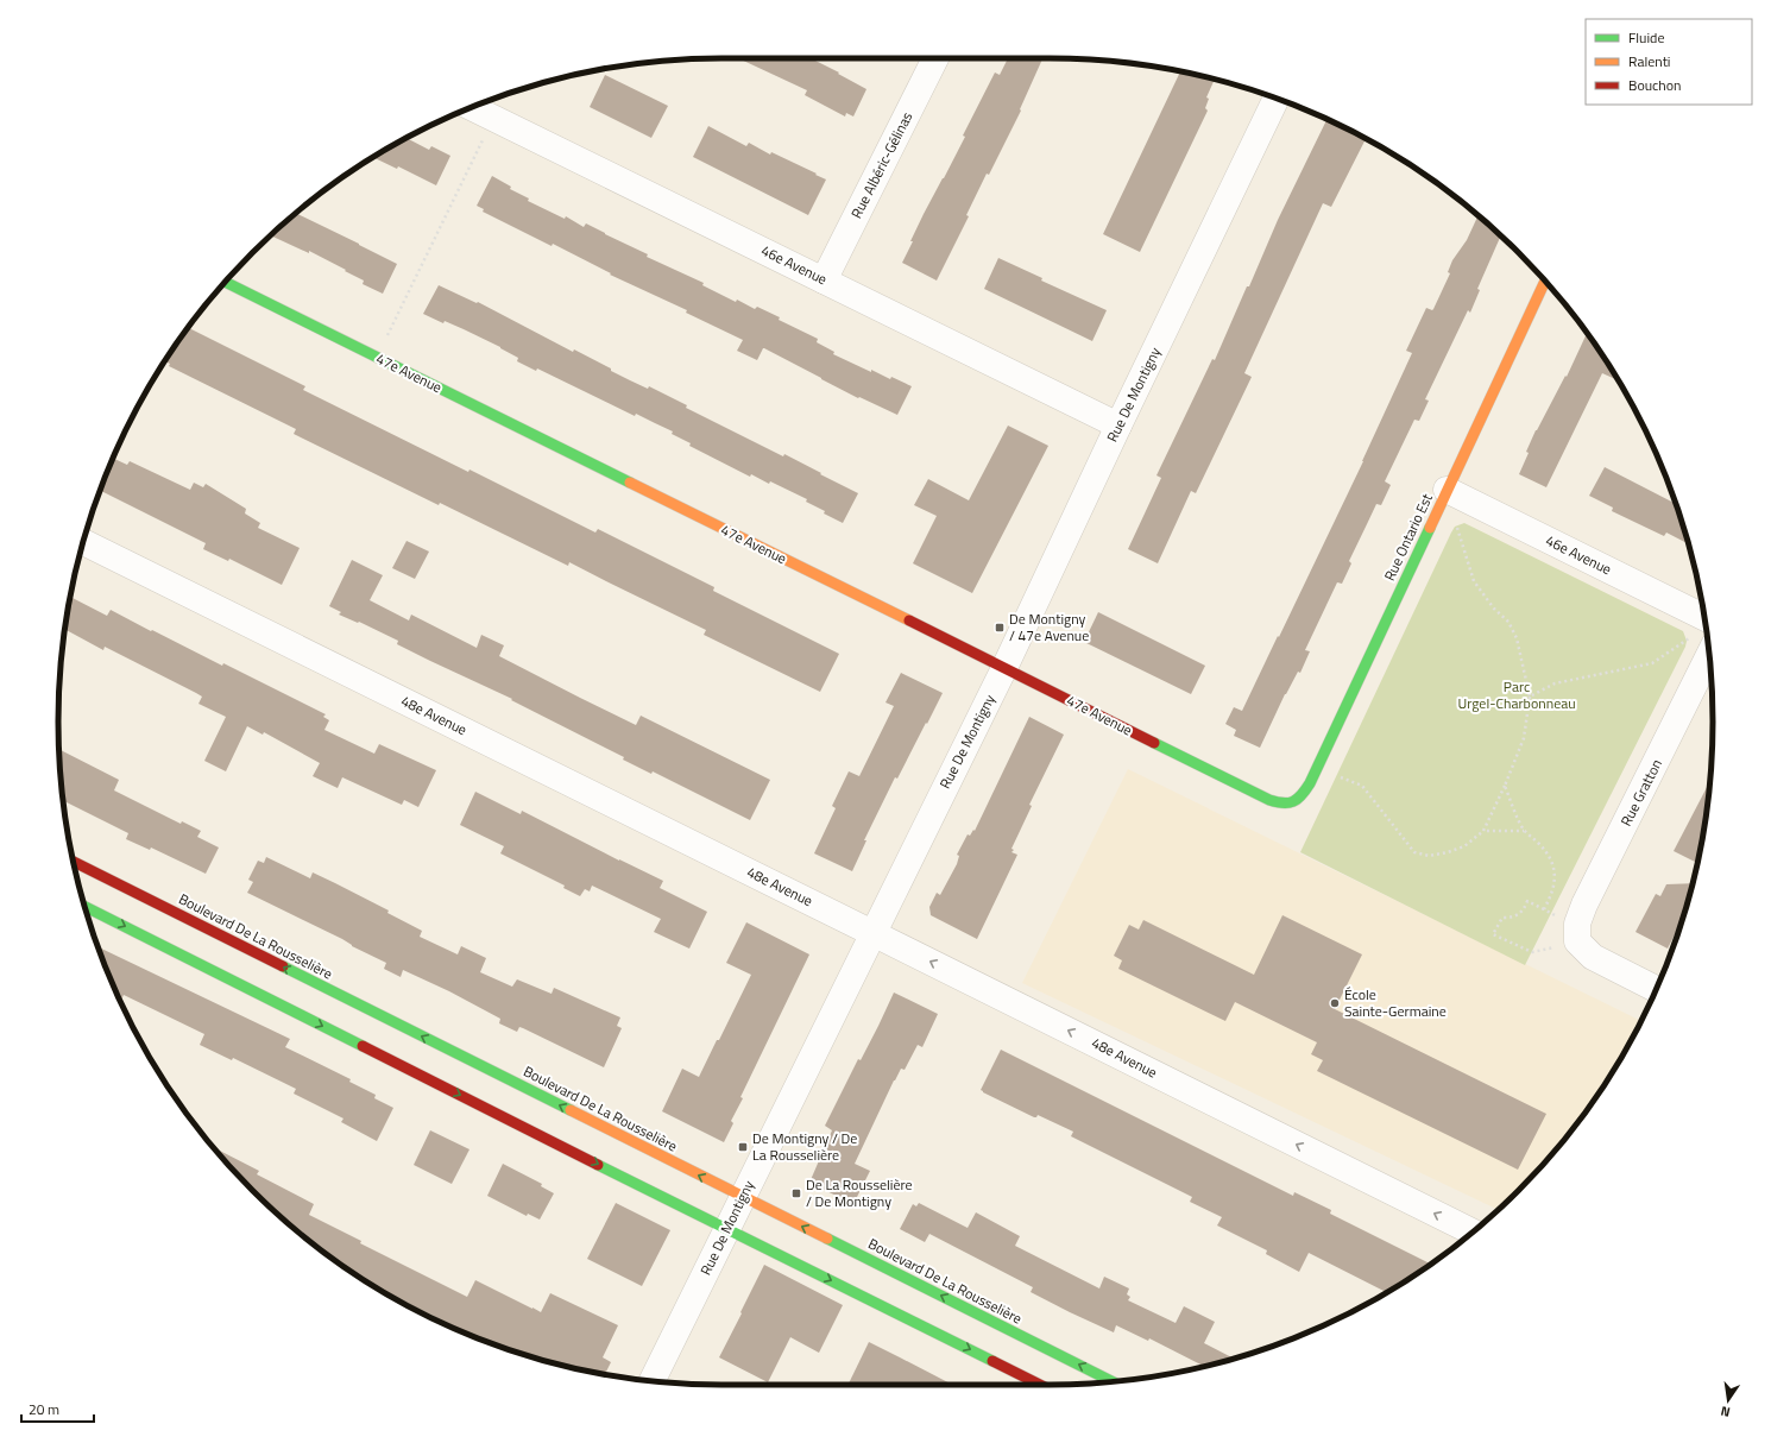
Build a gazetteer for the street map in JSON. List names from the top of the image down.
{
  "streets": {
    "street": [
      "Rue Albéric-Gélinas",
      "46e Avenue",
      "47e Avenue",
      "Rue De Montigny",
      "Rue Ontario Est",
      "48e Avenue",
      "Rue Gratton",
      "Boulevard De La Rousselière"
    ]
  },
  "crossings": [
    ["Rue Albéric-Gélinas", "46e Avenue"],
    ["46e Avenue", "Rue De Montigny"],
    ["46e Avenue", "Rue Ontario Est"],
    ["46e Avenue", "Rue Gratton"],
    ["47e Avenue", "Rue De Montigny"],
    ["47e Avenue", "Rue Ontario Est"],
    ["Rue De Montigny", "48e Avenue"],
    ["Rue De Montigny", "Boulevard De La Rousselière"]
  ],
  "one_way": ["48e Avenue"],
  "parks": ["Parc Urgel-Charbonneau"],
  "places": {
    "transit": ["De Montigny / 47e Avenue", "De Montigny / De La Rousselière", "De La Rousselière / De Montigny"],
    "other": ["École Sainte-Germaine"]
  },
  "legend": ["Fluide", "Ralenti", "Bouchon"],
  "scale_bar": "20 m",
  "north": "bottom"
}
